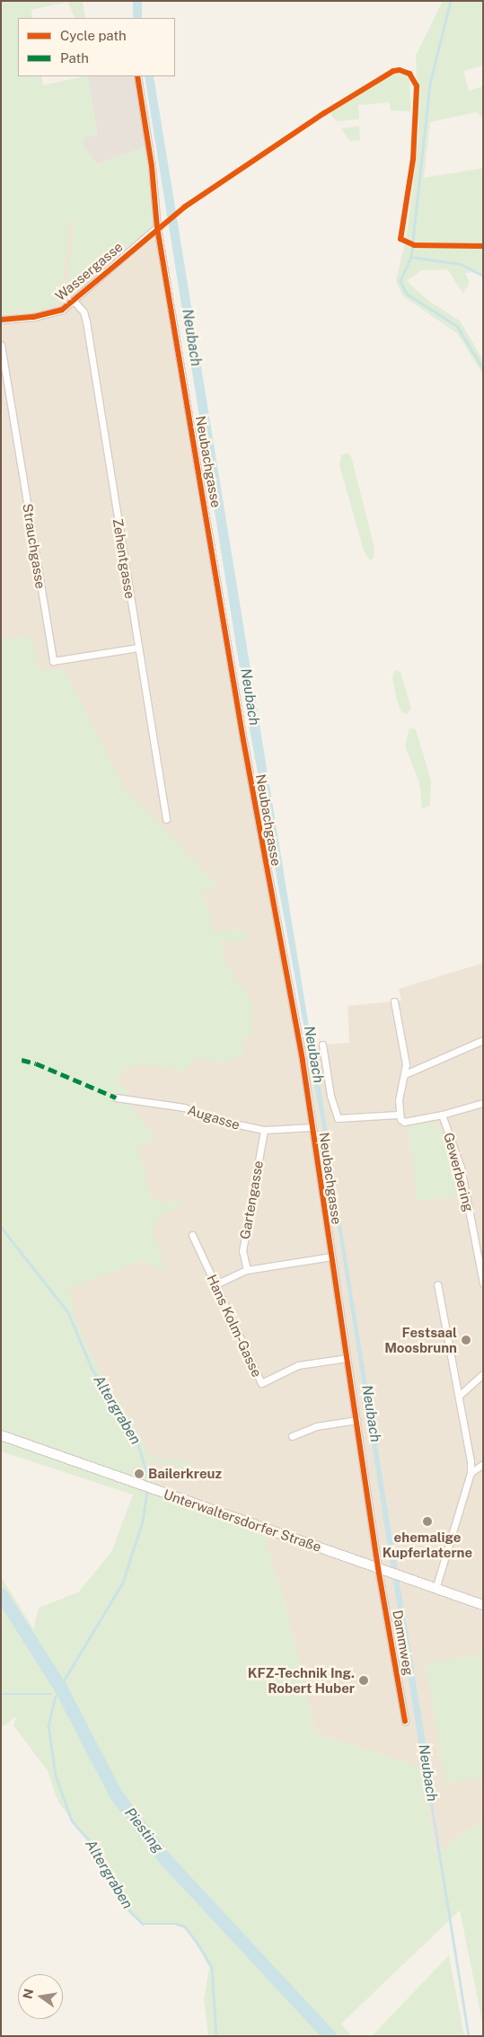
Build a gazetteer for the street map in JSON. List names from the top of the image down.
{
  "streets": {
    "main road": ["Unterwaltersdorfer Straße"],
    "street": [
      "Wassergasse",
      "Neubachgasse",
      "Strauchgasse",
      "Zehentgasse",
      "Augasse",
      "Gewerbering",
      "Gartengasse",
      "Hans Kolm-Gasse",
      "Dammweg"
    ]
  },
  "crossings": [
    ["Wassergasse", "Neubachgasse"],
    ["Wassergasse", "Zehentgasse"],
    ["Neubachgasse", "Augasse"],
    ["Neubachgasse", "Hans Kolm-Gasse"],
    ["Neubachgasse", "Unterwaltersdorfer Straße"],
    ["Neubachgasse", "Dammweg"],
    ["Strauchgasse", "Zehentgasse"],
    ["Augasse", "Gartengasse"],
    ["Unterwaltersdorfer Straße", "Dammweg"]
  ],
  "water": ["Neubach", "Altergraben", "Piesting"],
  "places": [
    "Festsaal Moosbrunn",
    "Bailerkreuz",
    "ehemalige Kupferlaterne",
    "KFZ-Technik Ing. Robert Huber"
  ],
  "legend": ["Cycle path", "Path"],
  "north": "left"
}
